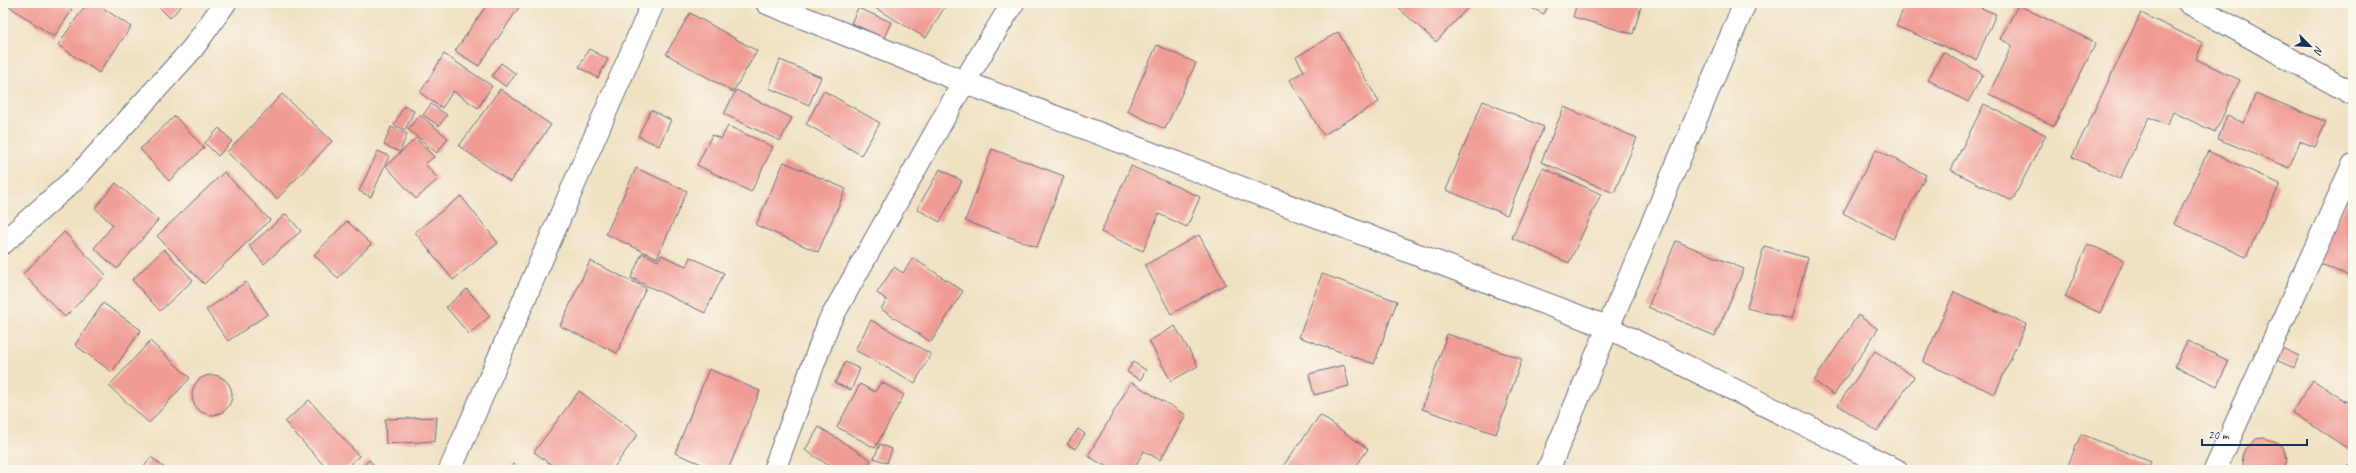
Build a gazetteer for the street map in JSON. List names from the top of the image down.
{
  "scale_bar": "20 m",
  "north": "bottom right"
}
